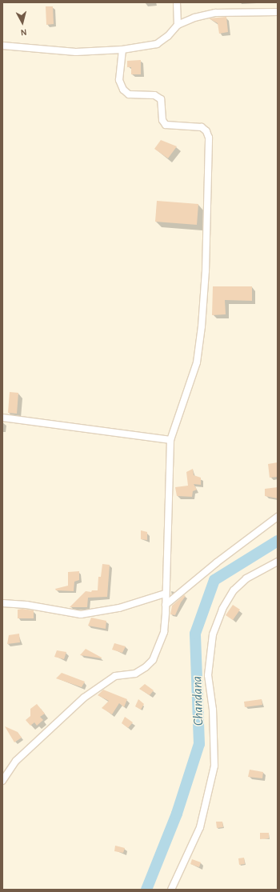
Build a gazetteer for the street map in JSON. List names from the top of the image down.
{
  "water": ["Chandana"],
  "north": "bottom"
}
